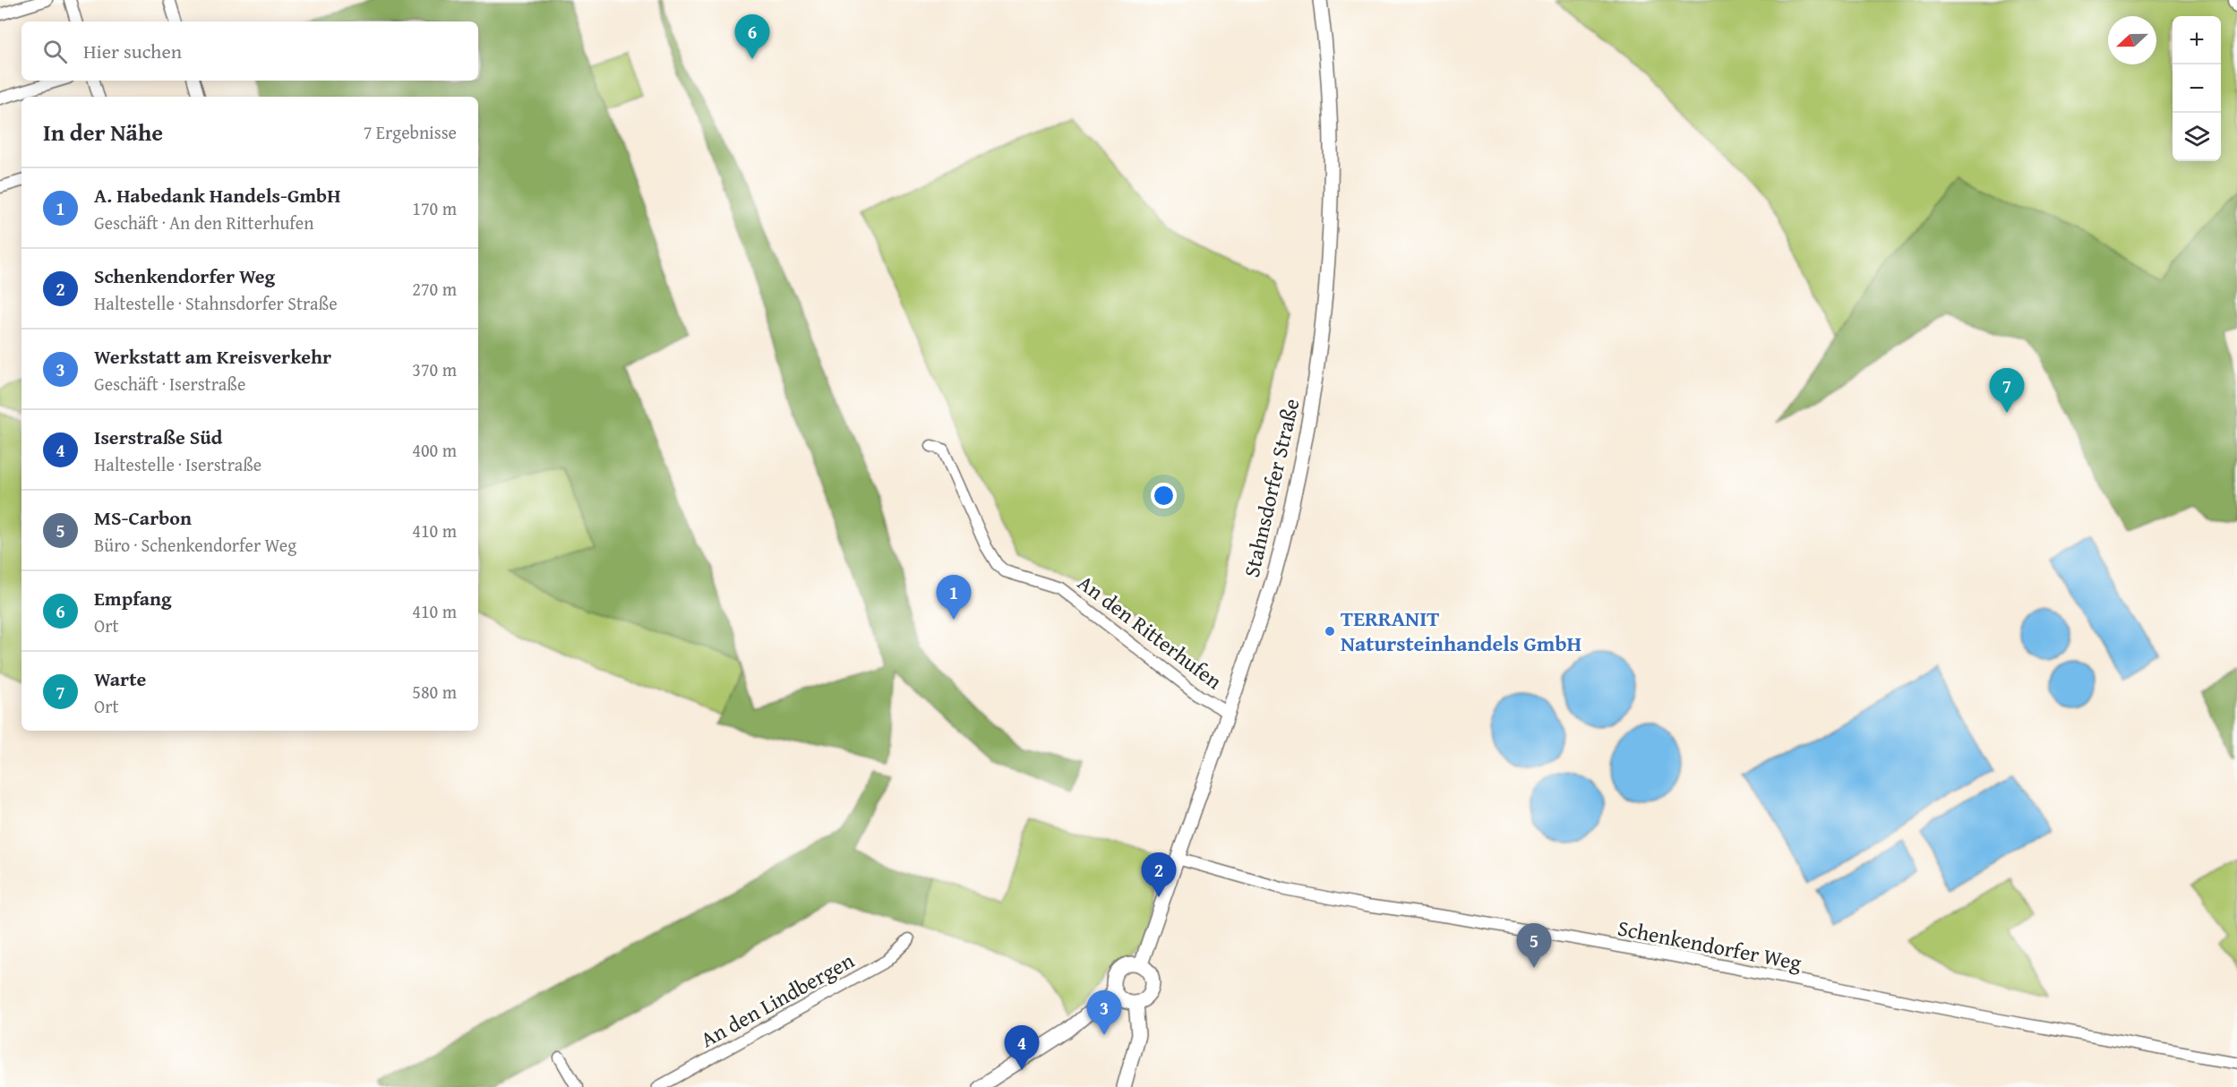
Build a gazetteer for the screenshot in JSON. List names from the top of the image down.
{
  "streets": {
    "street": [
      "Stahnsdorfer Straße",
      "An den Ritterhufen",
      "Schenkendorfer Weg",
      "An den Lindbergen"
    ]
  },
  "crossings": [
    ["Stahnsdorfer Straße", "An den Ritterhufen"],
    ["Stahnsdorfer Straße", "Schenkendorfer Weg"]
  ],
  "places": ["TERRANIT Natursteinhandels GmbH"],
  "north": "left",
  "page": {
    "pins": [
      "6",
      "7",
      "1",
      "2",
      "5",
      "3",
      "4"
    ],
    "map_buttons": ["+", "−"],
    "search": "Hier suchen",
    "heading": ["In der Nähe", "7 Ergebnisse"],
    "list": [
      {
        "mark": "1",
        "name": "A. Habedank Handels-GmbH",
        "note": "Geschäft · An den Ritterhufen",
        "value": "170 m"
      },
      {
        "mark": "2",
        "name": "Schenkendorfer Weg",
        "note": "Haltestelle · Stahnsdorfer Straße",
        "value": "270 m"
      },
      {
        "mark": "3",
        "name": "Werkstatt am Kreisverkehr",
        "note": "Geschäft · Iserstraße",
        "value": "370 m"
      },
      {
        "mark": "4",
        "name": "Iserstraße Süd",
        "note": "Haltestelle · Iserstraße",
        "value": "400 m"
      },
      {
        "mark": "5",
        "name": "MS-Carbon",
        "note": "Büro · Schenkendorfer Weg",
        "value": "410 m"
      },
      {
        "mark": "6",
        "name": "Empfang",
        "note": "Ort",
        "value": "410 m"
      },
      {
        "mark": "7",
        "name": "Warte",
        "note": "Ort",
        "value": "580 m"
      }
    ]
  }
}
